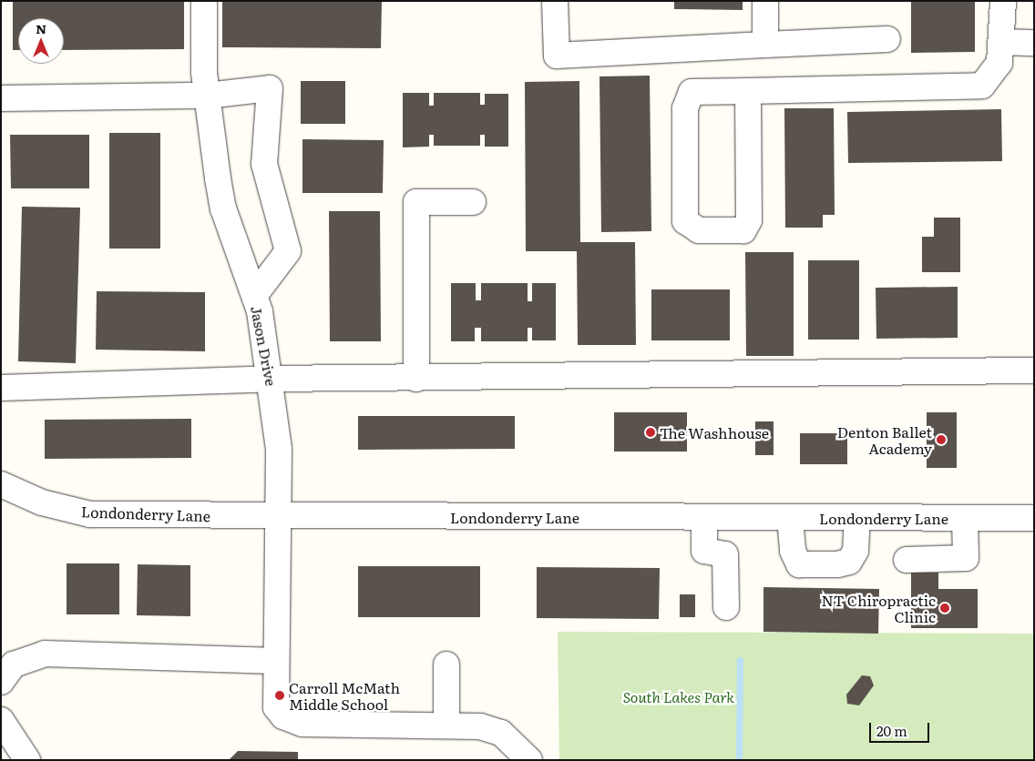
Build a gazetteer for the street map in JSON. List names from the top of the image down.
{
  "streets": {
    "street": ["Jason Drive", "Londonderry Lane"]
  },
  "crossings": [
    ["Jason Drive", "Londonderry Lane"]
  ],
  "parks": ["South Lakes Park"],
  "places": [
    "The Washhouse",
    "Denton Ballet Academy",
    "NT Chiropractic Clinic",
    "Carroll McMath Middle School"
  ],
  "scale_bar": "20 m",
  "north": "top"
}
